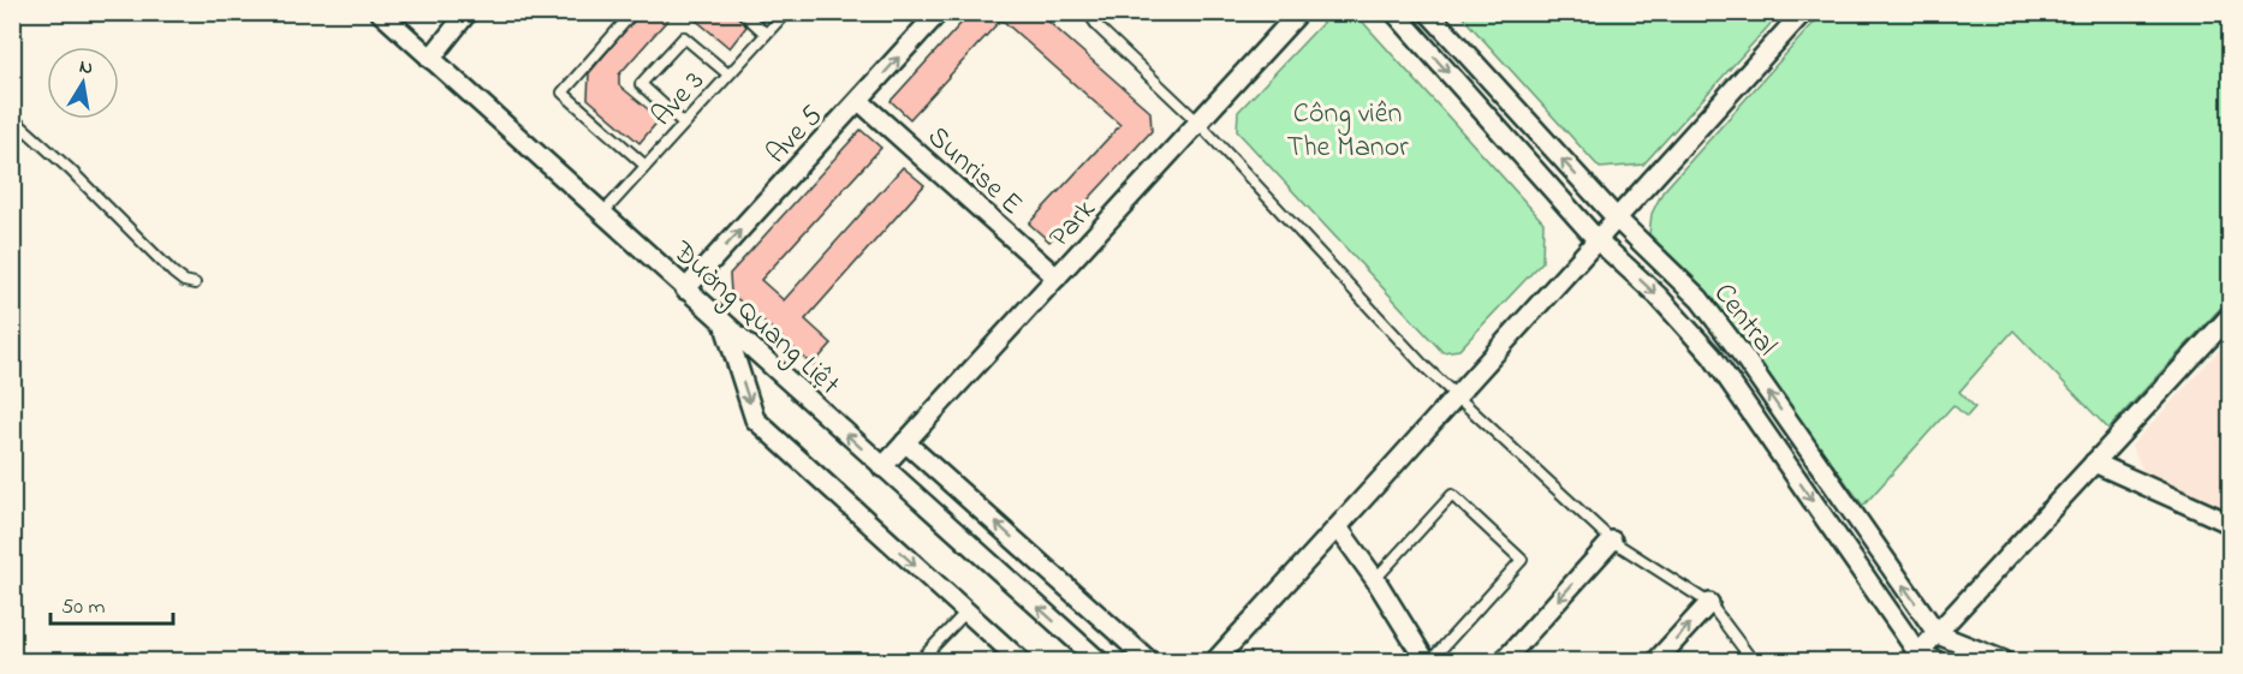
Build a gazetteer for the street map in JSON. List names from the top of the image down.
{
  "streets": {
    "street": [
      "Ave 5",
      "Sunrise E",
      "Park",
      "Đường Quang Liệt",
      "Central"
    ],
    "lane": ["Ave 3"]
  },
  "crossings": [
    ["Ave 3", "Đường Quang Liệt"],
    ["Ave 5", "Sunrise E"],
    ["Ave 5", "Đường Quang Liệt"],
    ["Sunrise E", "Park"],
    ["Park", "Đường Quang Liệt"]
  ],
  "one_way": ["Ave 5"],
  "parks": ["Công viên The Manor"],
  "scale_bar": "50 m",
  "north": "top"
}
